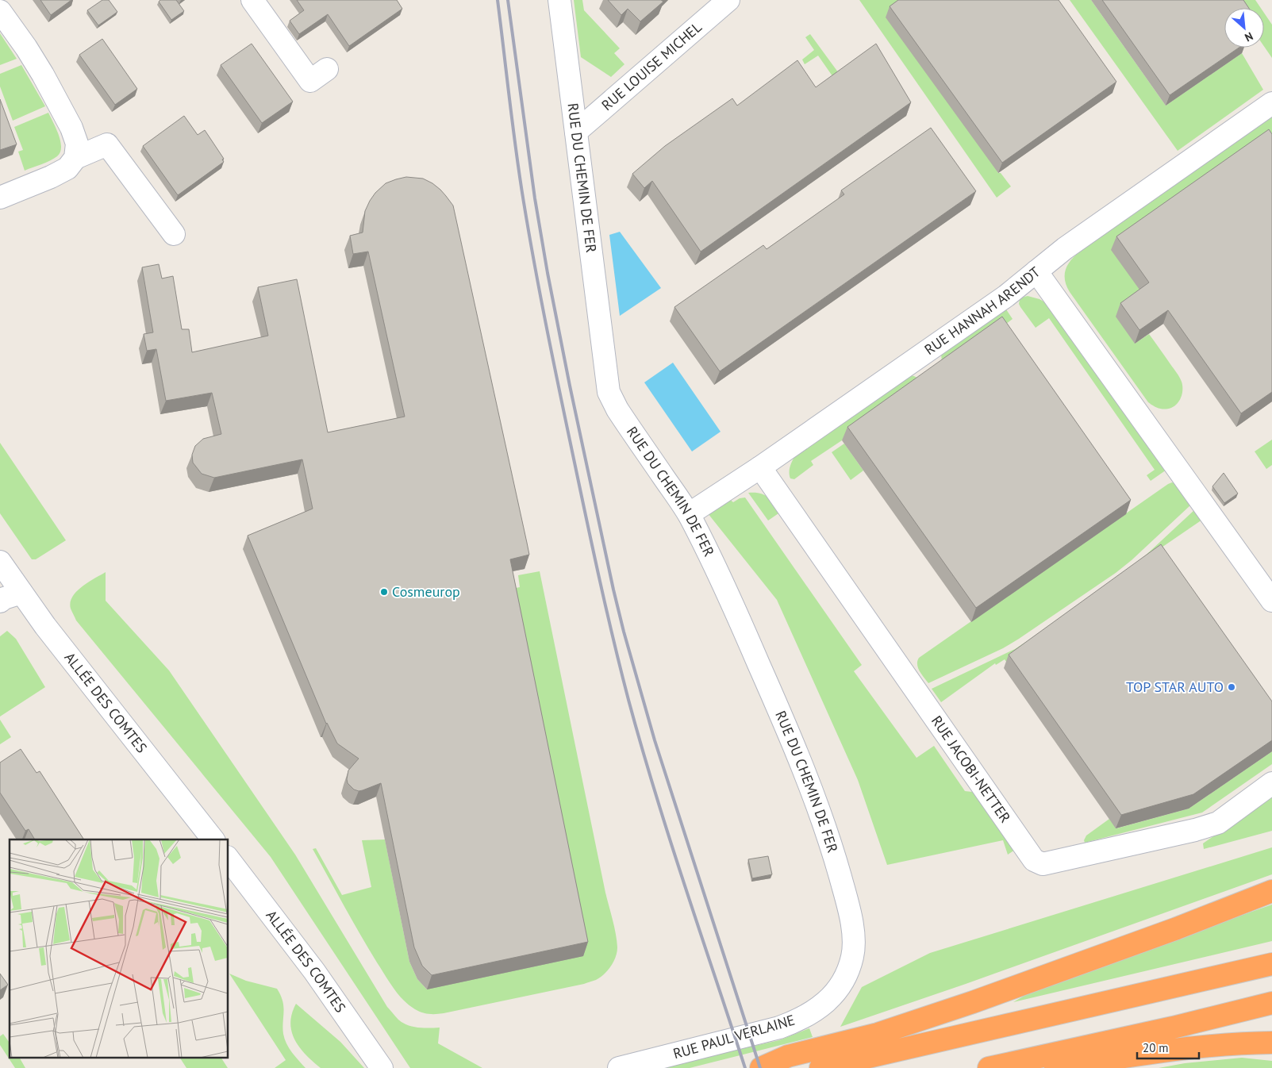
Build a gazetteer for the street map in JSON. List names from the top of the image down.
{
  "streets": {
    "street": [
      "RUE LOUISE MICHEL",
      "RUE DU CHEMIN DE FER",
      "RUE HANNAH ARENDT",
      "ALLÉE DES COMTES",
      "RUE JACOBI-NETTER",
      "RUE PAUL VERLAINE"
    ]
  },
  "crossings": [
    ["RUE LOUISE MICHEL", "RUE DU CHEMIN DE FER"],
    ["RUE DU CHEMIN DE FER", "RUE HANNAH ARENDT"],
    ["RUE DU CHEMIN DE FER", "RUE PAUL VERLAINE"],
    ["RUE HANNAH ARENDT", "RUE JACOBI-NETTER"]
  ],
  "places": ["Cosmeurop", "TOP STAR AUTO"],
  "scale_bar": "20 m",
  "north": "bottom right"
}
